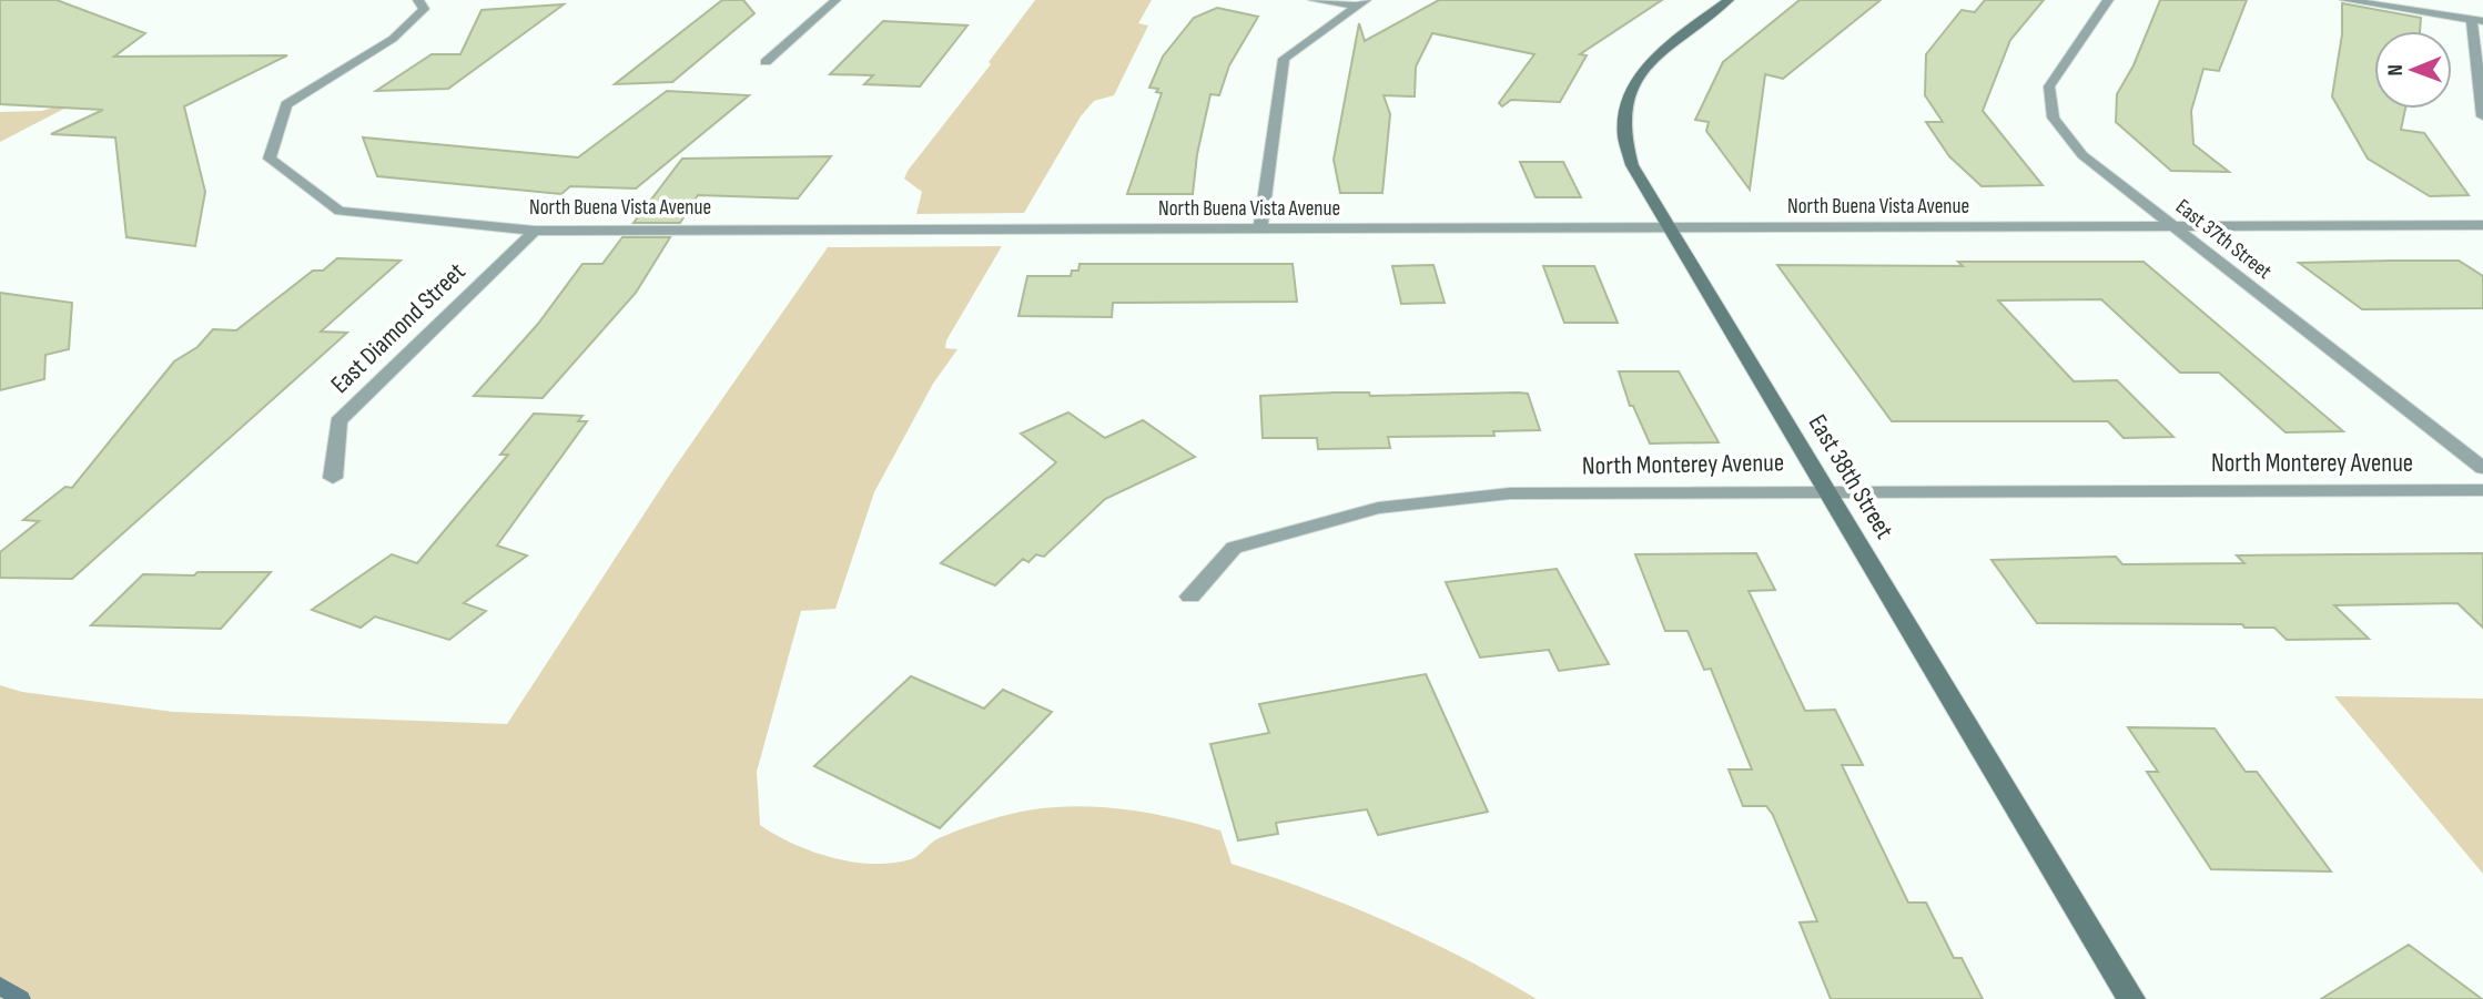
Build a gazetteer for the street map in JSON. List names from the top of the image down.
{
  "streets": {
    "street": [
      "North Buena Vista Avenue",
      "East 37th Street",
      "East Diamond Street",
      "North Monterey Avenue",
      "East 38th Street"
    ]
  },
  "crossings": [
    ["North Buena Vista Avenue", "East 37th Street"],
    ["North Buena Vista Avenue", "East Diamond Street"],
    ["North Buena Vista Avenue", "East 38th Street"],
    ["North Monterey Avenue", "East 38th Street"]
  ],
  "north": "left"
}
